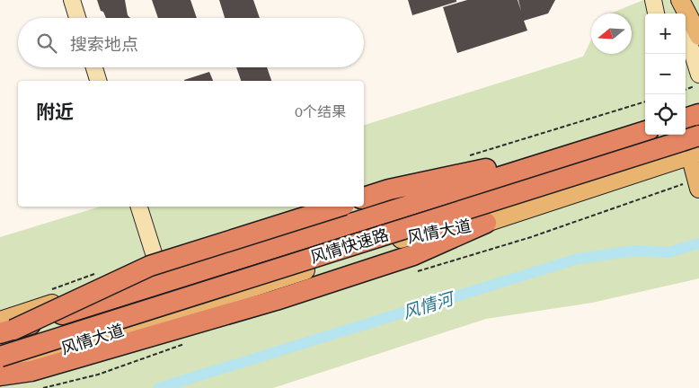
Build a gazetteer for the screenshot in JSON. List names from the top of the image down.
{
  "streets": {
    "highway": ["风情快速路"],
    "main road": ["风情大道"]
  },
  "water": ["风情河"],
  "north": "left",
  "page": {
    "map_buttons": ["+", "−"],
    "search": "搜索地点",
    "heading": ["附近", "0个结果"]
  }
}
